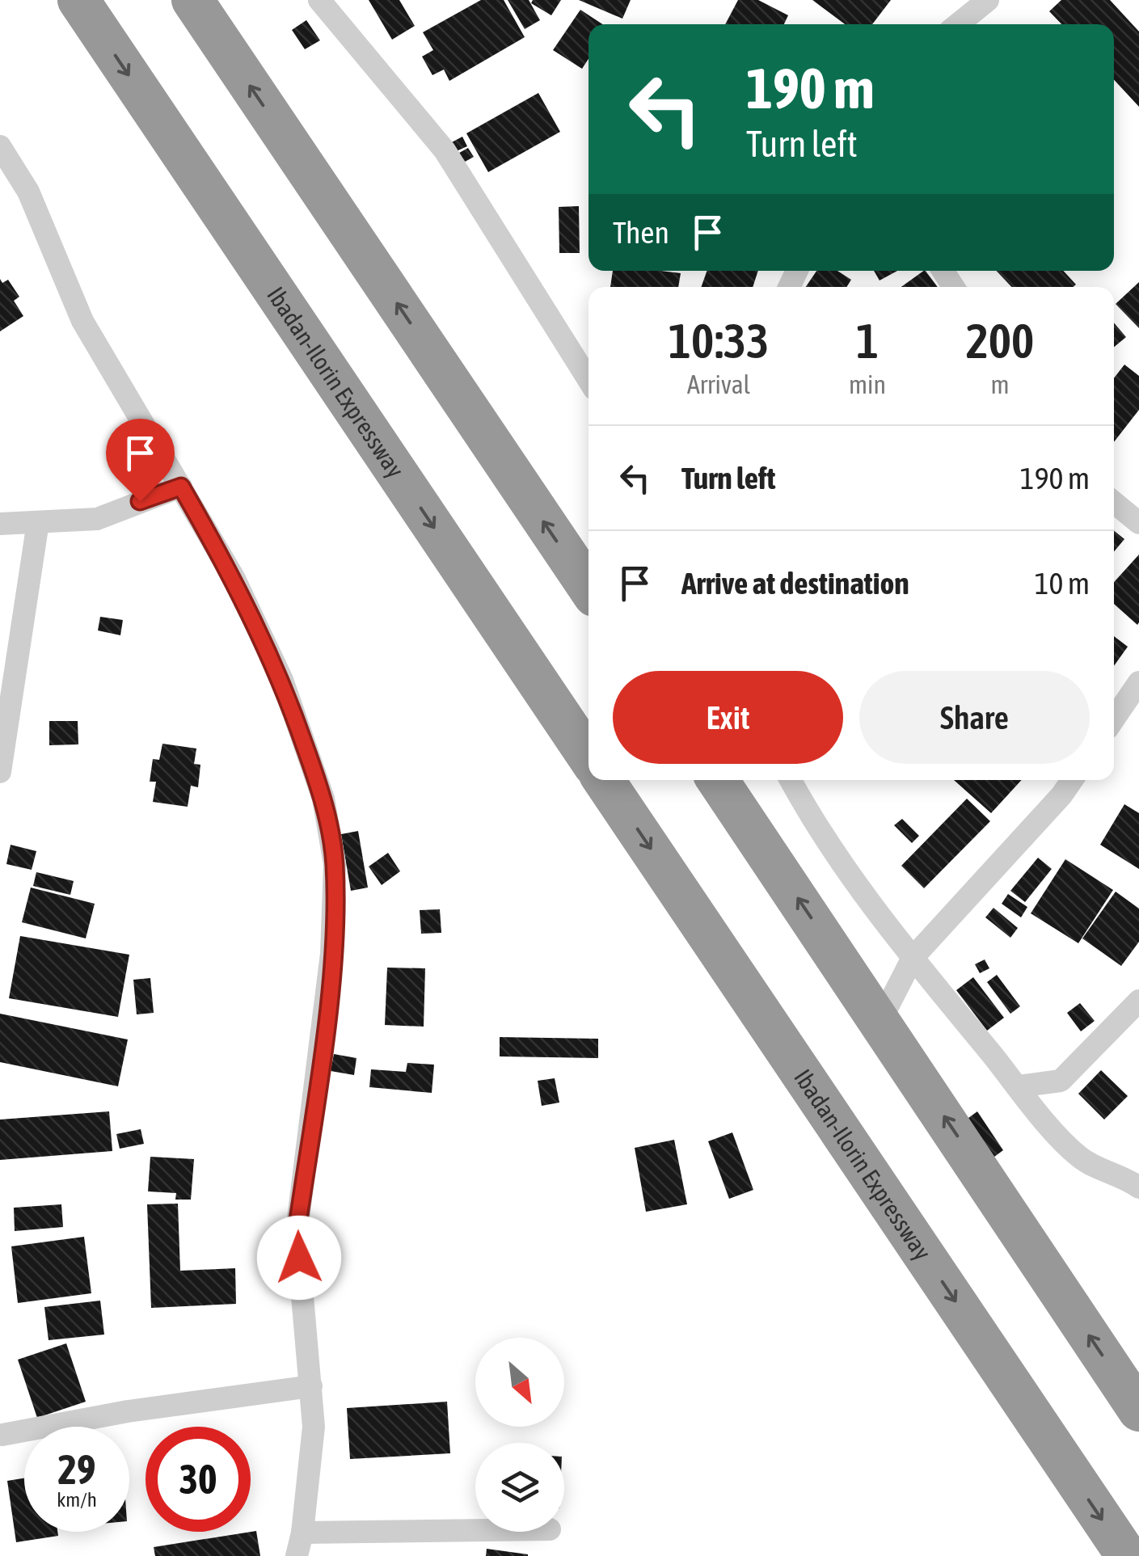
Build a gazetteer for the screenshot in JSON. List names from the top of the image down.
{
  "streets": {
    "highway": ["Ibadan-Ilorin Expressway"]
  },
  "north": "bottom right",
  "page": {
    "turn": ["190 m", "Turn left"],
    "then": "Then",
    "eta": [
      "10:33",
      "Arrival",
      "1",
      "min",
      "200",
      "m"
    ],
    "list": [
      {
        "name": "Turn left",
        "value": "190 m"
      },
      {
        "name": "Arrive at destination",
        "value": "10 m"
      }
    ],
    "buttons": ["Exit", "Share"],
    "speed": "29 km/h",
    "limit": "30"
  }
}
